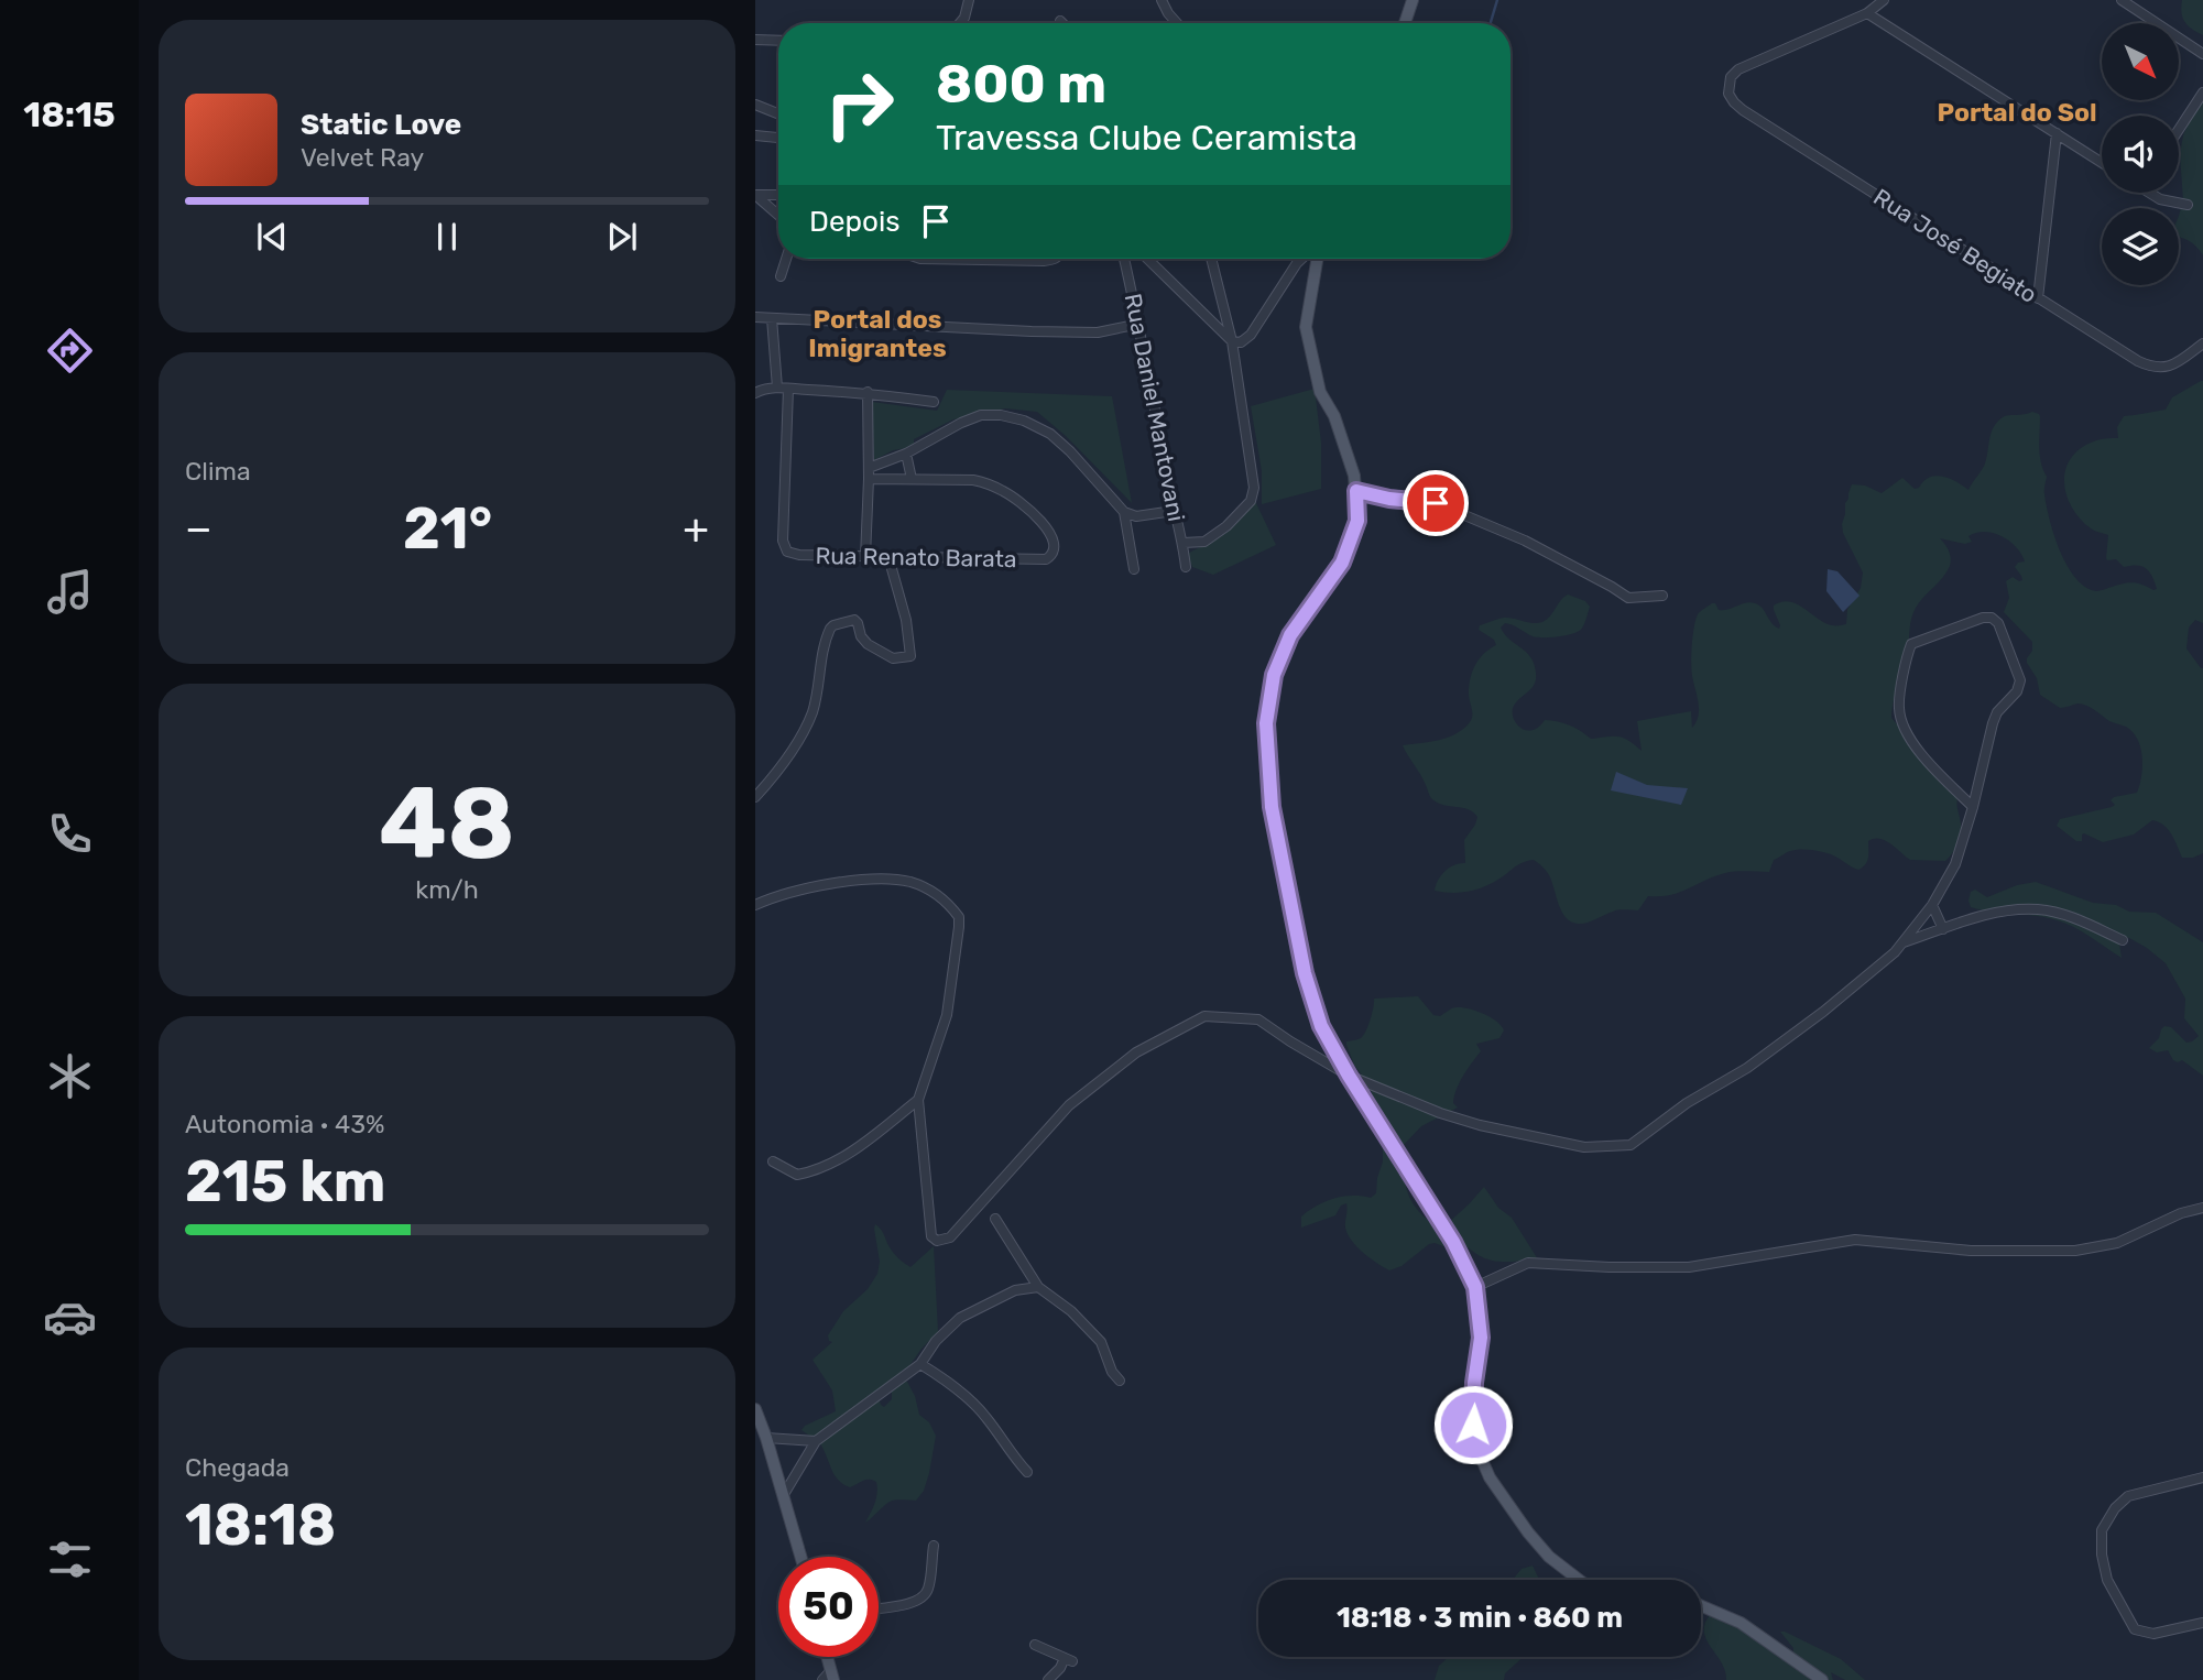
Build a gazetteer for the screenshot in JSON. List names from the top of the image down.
{
  "streets": {
    "street": ["Rua José Begiato", "Rua Daniel Mantovani", "Rua Renato Barata"]
  },
  "districts": ["Portal do Sol", "Portal dos Imigrantes"],
  "north": "bottom right",
  "page": {
    "tabs": "18:15",
    "turn": ["800 m", "Travessa Clube Ceramista"],
    "song": ["Static Love", "Velvet Ray"],
    "then": "Depois",
    "tile": [
      "Clima",
      ["48", "km/h"],
      ["Autonomia · 43%", "215 km"],
      ["Chegada", "18:18"]
    ],
    "heat": ["−", "21°", "+"],
    "limit": "50",
    "trip": "18:18 · 3 min · 860 m"
  }
}
